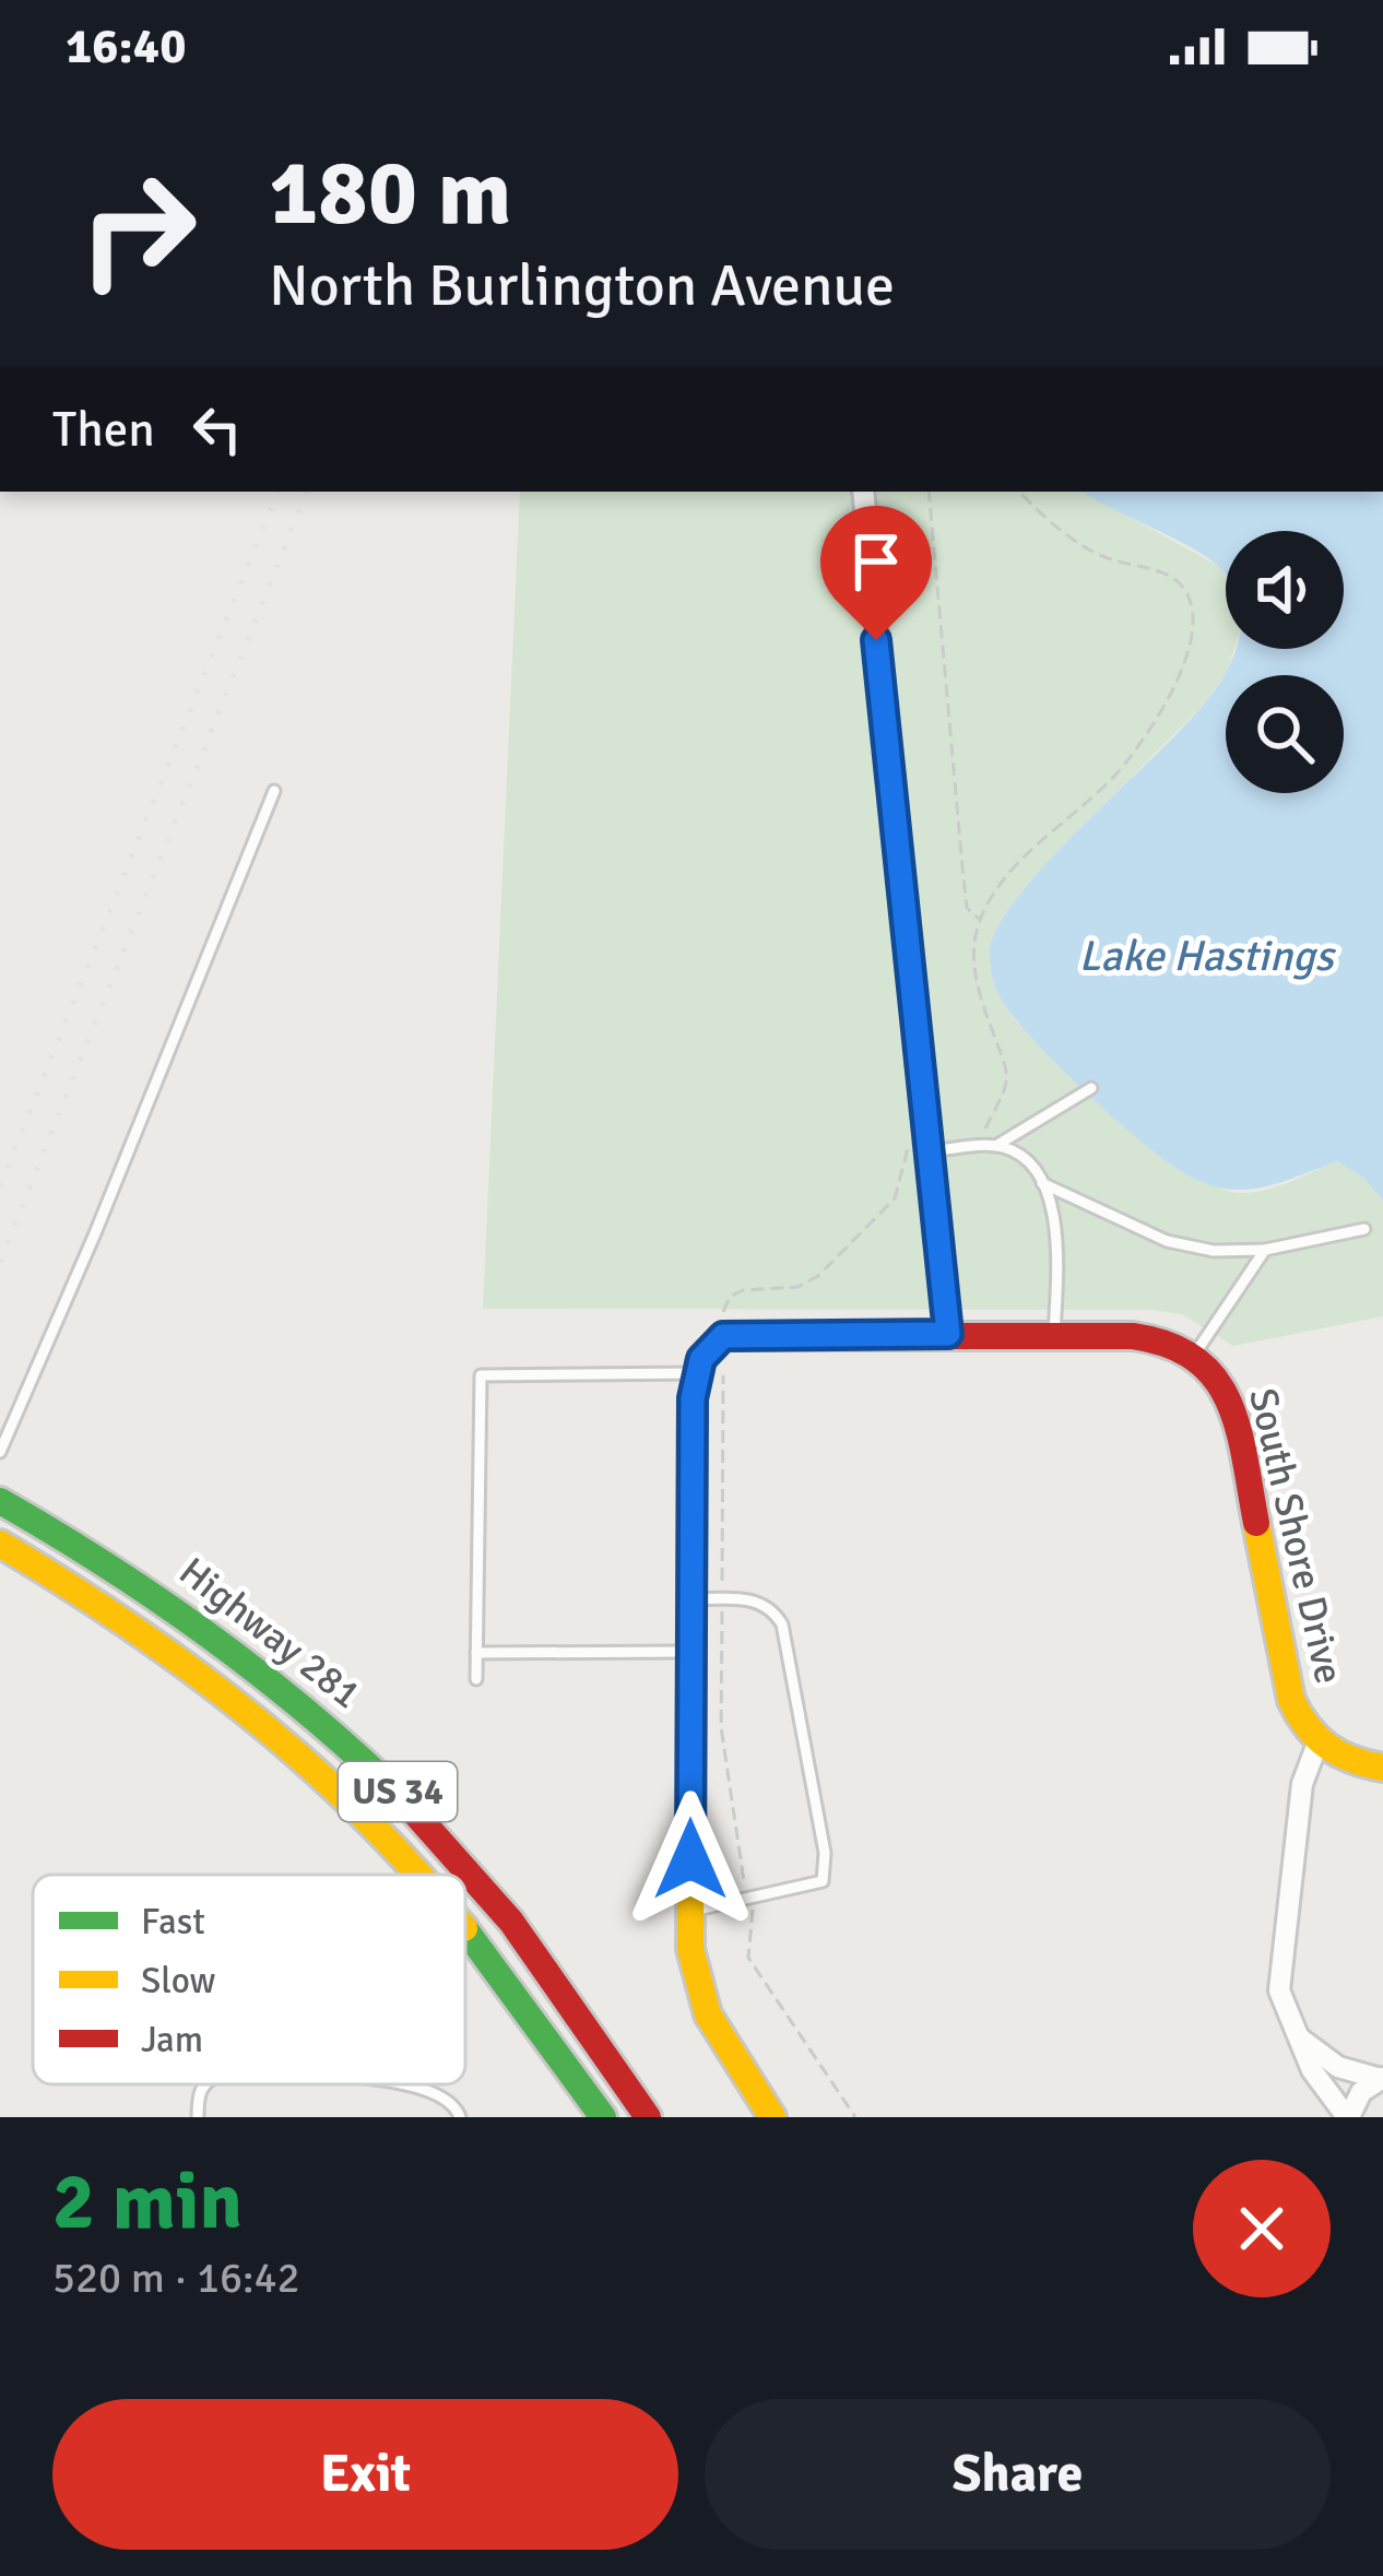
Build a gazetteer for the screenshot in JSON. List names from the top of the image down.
{
  "streets": {
    "main road": ["South Shore Drive", "Highway 281", "US 34"]
  },
  "water": ["Lake Hastings"],
  "legend": ["Fast", "Slow", "Jam"],
  "page": {
    "status": "16:40",
    "turn": ["180 m", "North Burlington Avenue"],
    "then": "Then",
    "heading": ["2 min", "520 m · 16:42"],
    "buttons": ["Exit", "Share"]
  }
}
